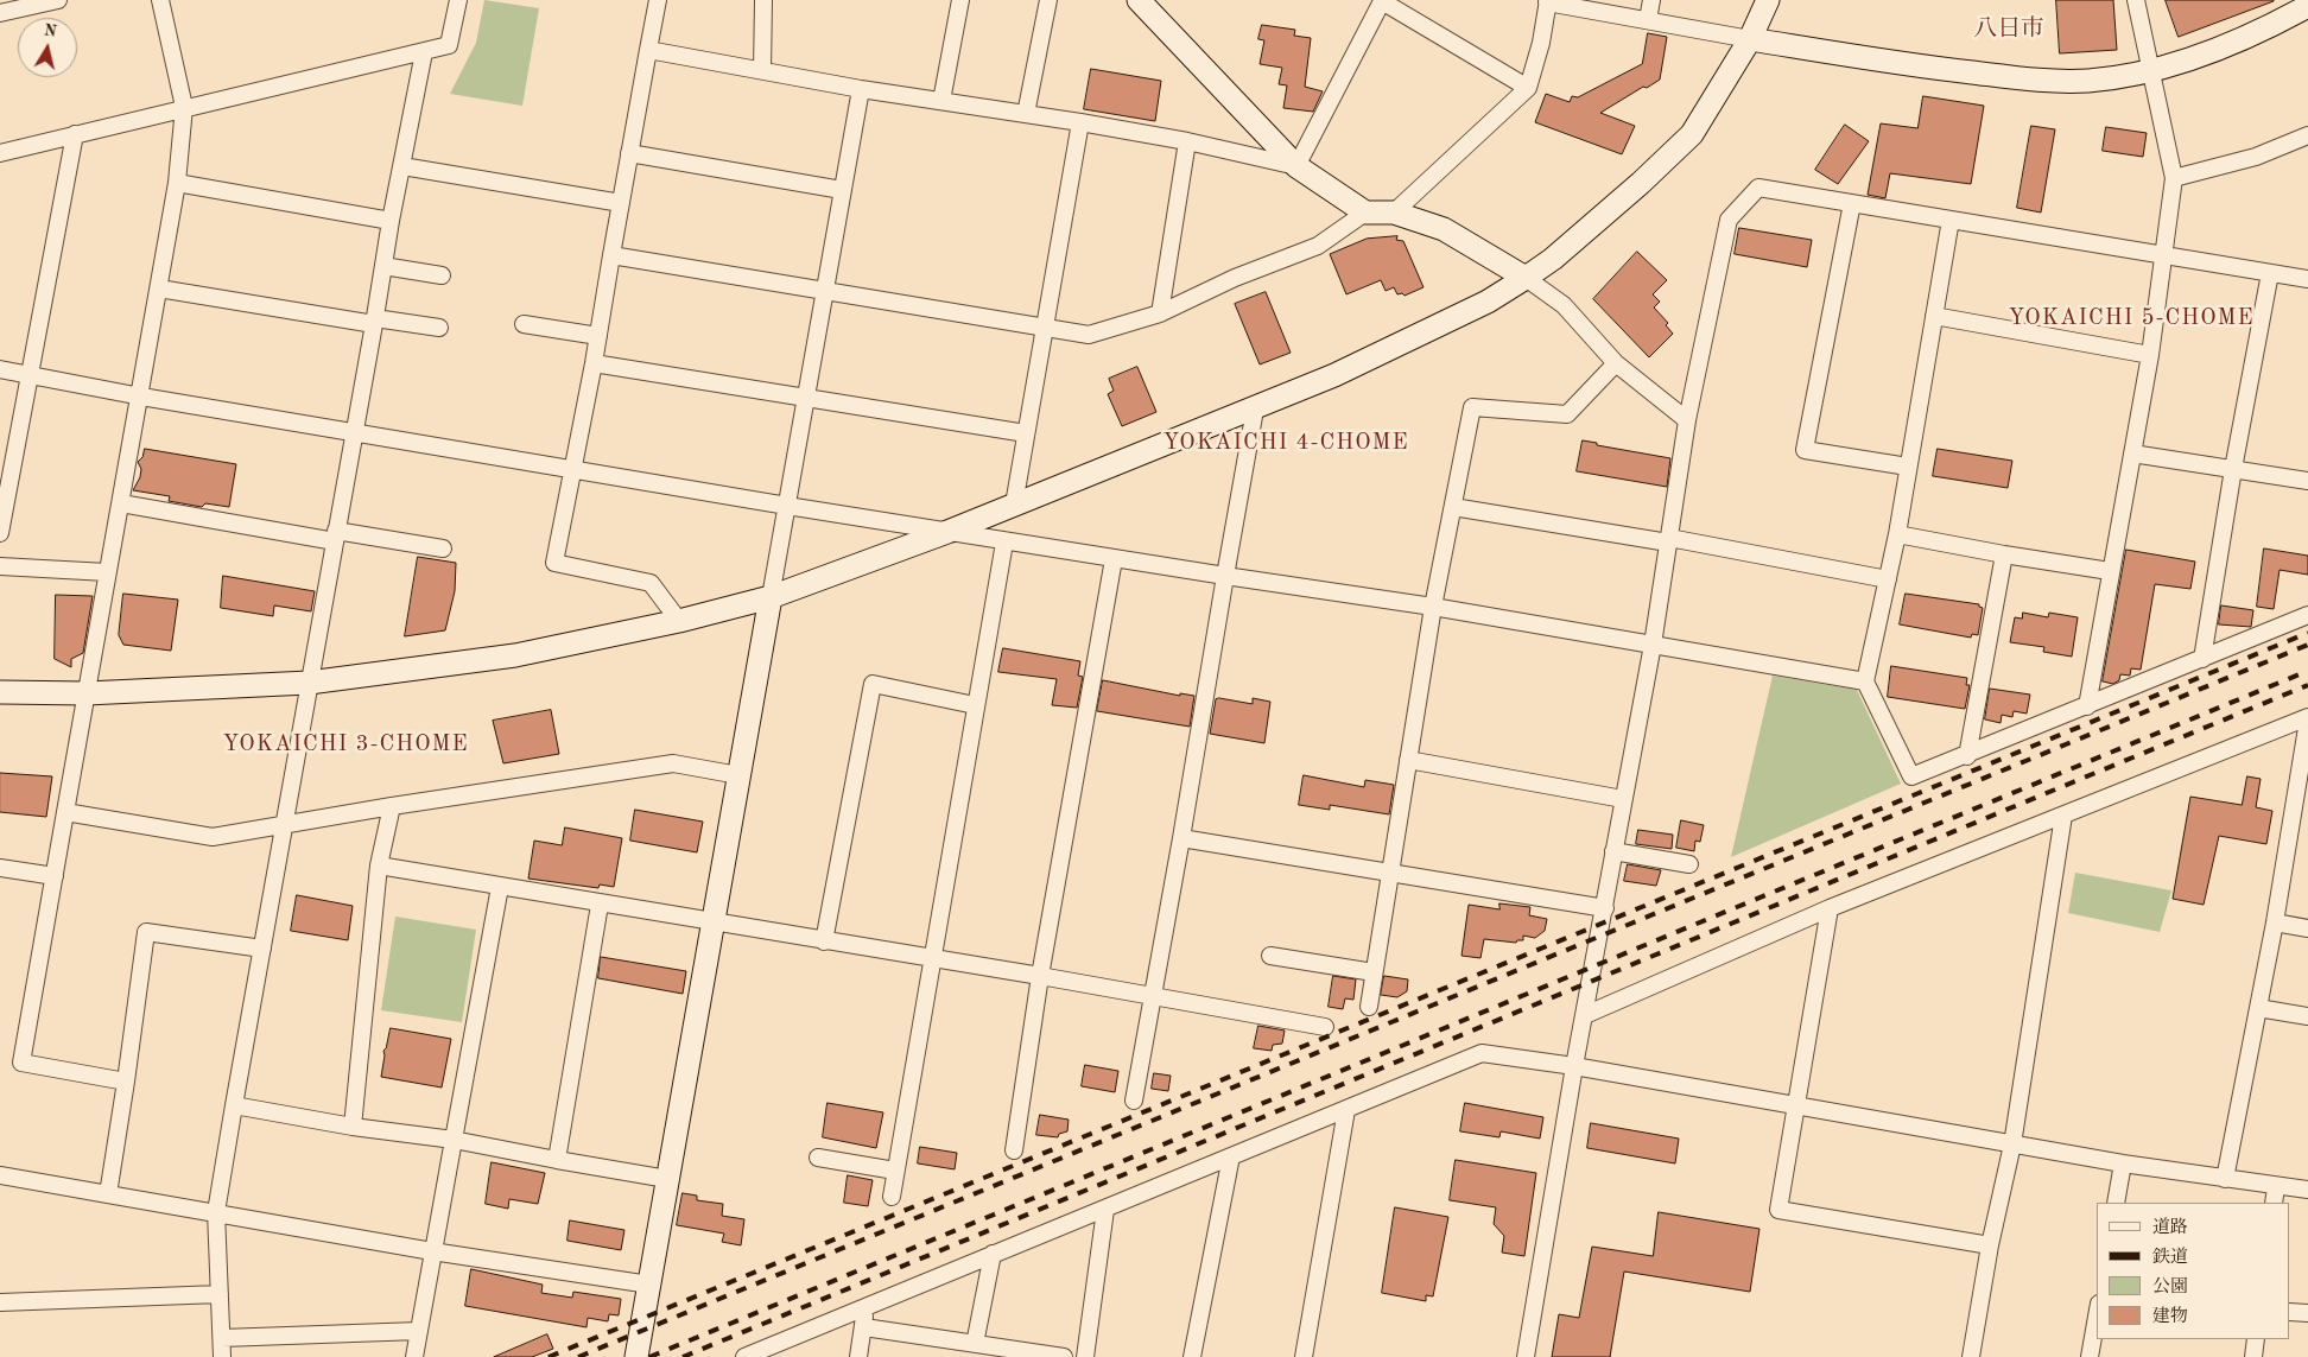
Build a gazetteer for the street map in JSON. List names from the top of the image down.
{
  "districts": [
    "八日市",
    "YOKAICHI 5-CHOME",
    "YOKAICHI 4-CHOME",
    "YOKAICHI 3-CHOME"
  ],
  "legend": [
    "道路",
    "鉄道",
    "公園",
    "建物"
  ],
  "north": "top"
}
